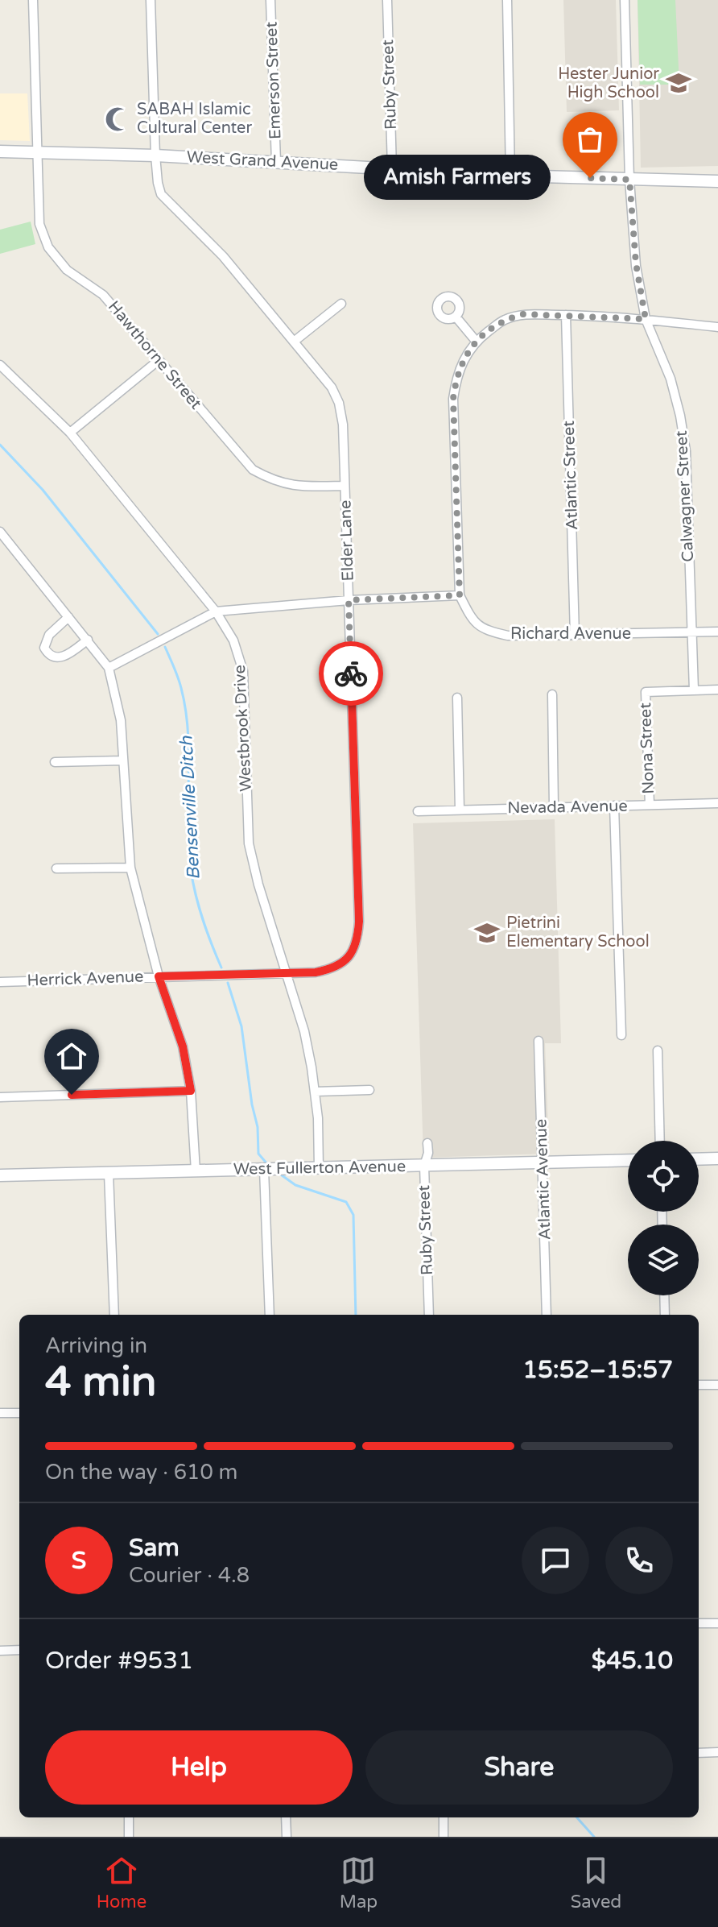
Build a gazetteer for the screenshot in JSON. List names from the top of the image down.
{
  "streets": {
    "main road": ["West Grand Avenue", "West Fullerton Avenue"],
    "street": [
      "Emerson Street",
      "Ruby Street",
      "Hawthorne Street",
      "Atlantic Street",
      "Calwagner Street",
      "Elder Lane",
      "Richard Avenue",
      "Westbrook Drive",
      "Nona Street",
      "Nevada Avenue",
      "Herrick Avenue",
      "Atlantic Avenue"
    ]
  },
  "crossings": [
    ["Emerson Street", "West Grand Avenue"],
    ["Ruby Street", "West Grand Avenue"],
    ["Ruby Street", "West Fullerton Avenue"],
    ["West Grand Avenue", "Hawthorne Street"],
    ["West Grand Avenue", "Calwagner Street"],
    ["West Grand Avenue", "Elder Lane"],
    ["Hawthorne Street", "Elder Lane"],
    ["Atlantic Street", "Richard Avenue"],
    ["Calwagner Street", "Richard Avenue"],
    ["Calwagner Street", "Nona Street"],
    ["Elder Lane", "Westbrook Drive"],
    ["Elder Lane", "Herrick Avenue"],
    ["Westbrook Drive", "Herrick Avenue"],
    ["Westbrook Drive", "West Fullerton Avenue"],
    ["Nona Street", "Nevada Avenue"],
    ["West Fullerton Avenue", "Atlantic Avenue"]
  ],
  "water": ["Bensenville Ditch"],
  "places": {
    "school or university": ["Hester Junior High School", "Pietrini Elementary School"],
    "mosque": ["SABAH Islamic Cultural Center"],
    "other": ["Amish Farmers"]
  },
  "page": {
    "bubble": "Amish Farmers",
    "heading": ["4 min", "Arriving in", "15:52–15:57"],
    "panel": [
      "Sam",
      "Courier · 4.8",
      "Order #9531",
      "$45.10"
    ],
    "bar": "On the way · 610 m",
    "round": "S",
    "buttons": ["Help", "Share"],
    "tabs": ["Home", "Map", "Saved"]
  }
}
